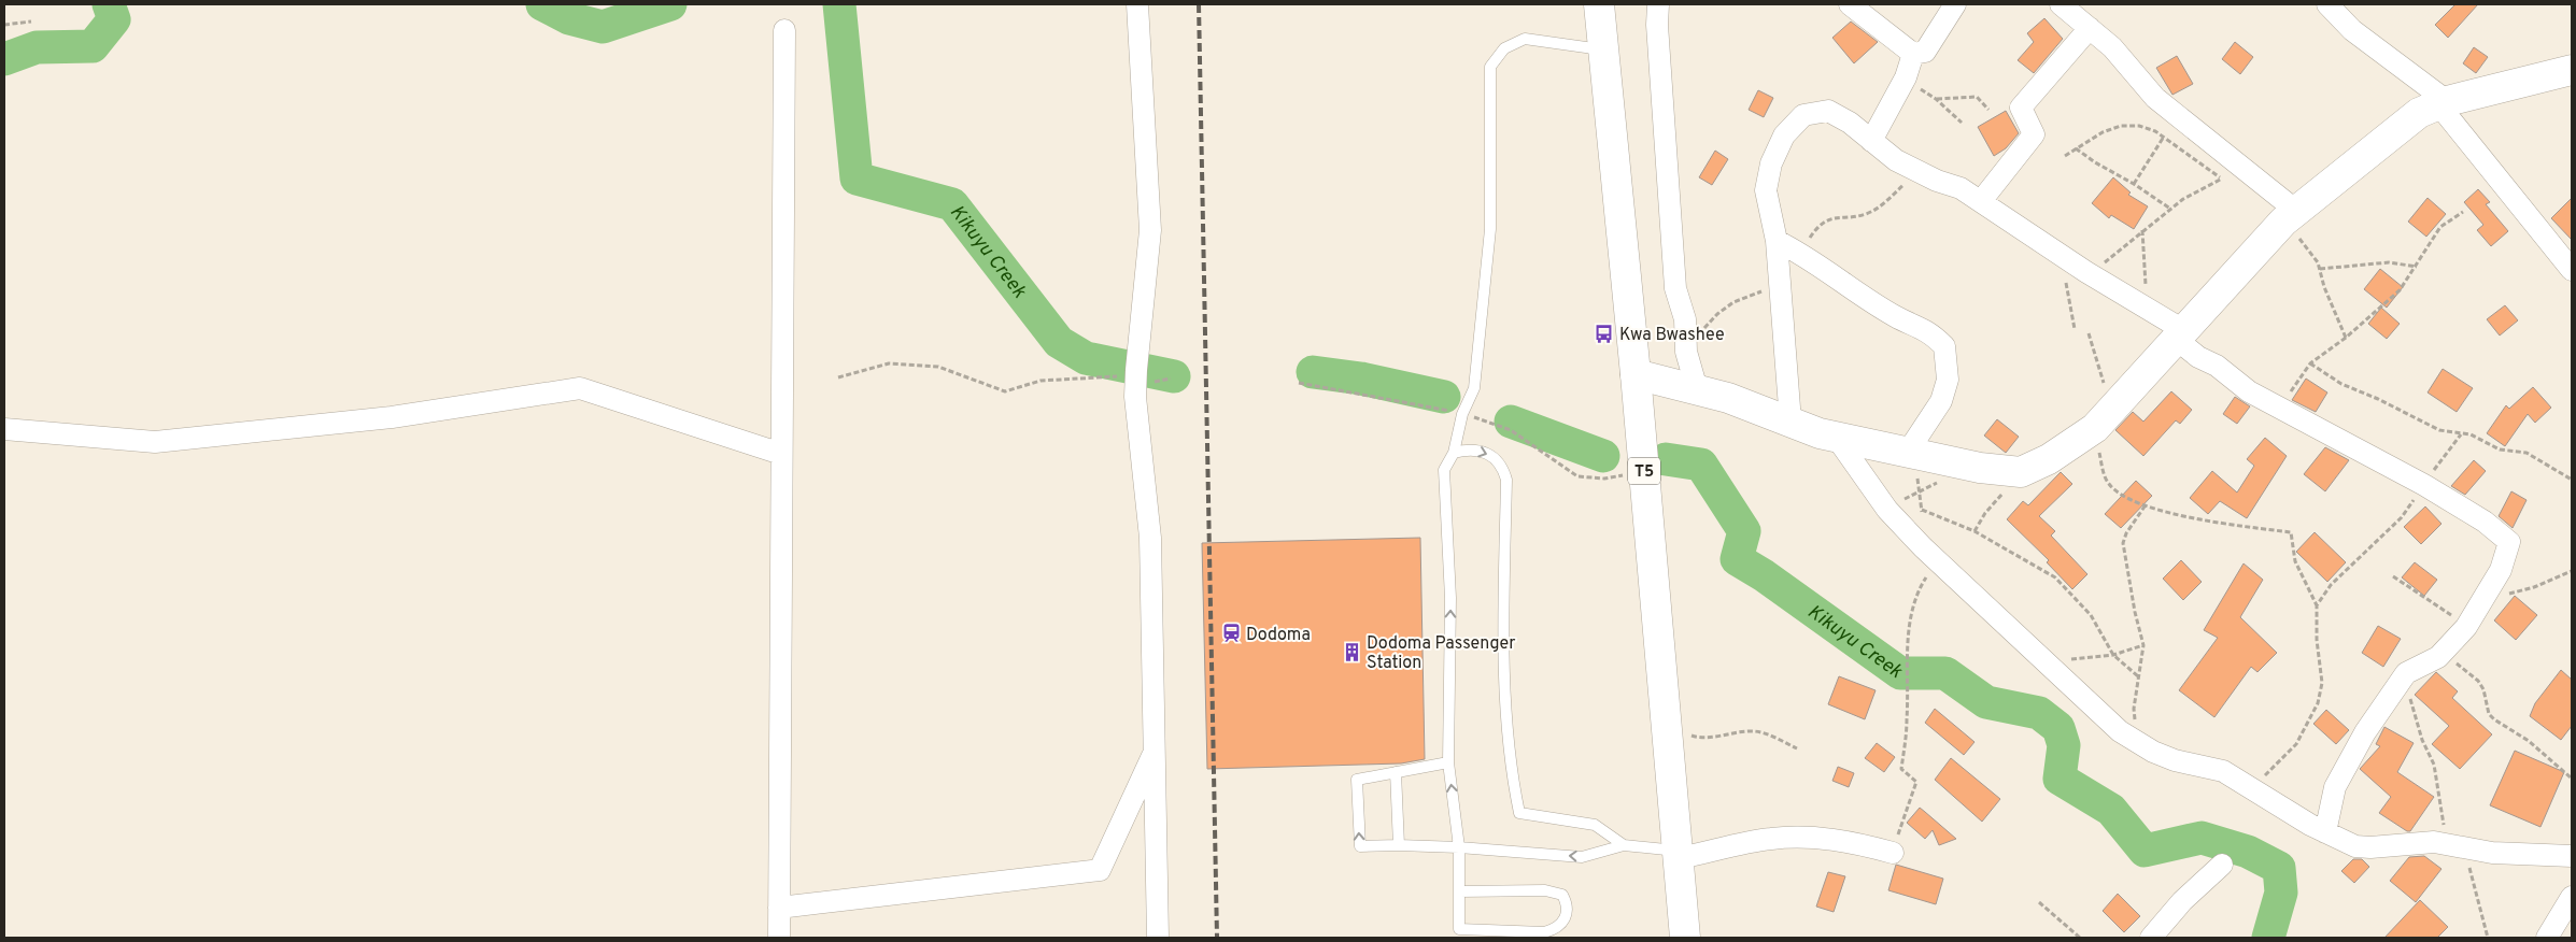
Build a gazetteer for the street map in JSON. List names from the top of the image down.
{
  "streets": {
    "main road": ["T5"]
  },
  "water": ["Kikuyu Creek"],
  "places": {
    "bus stop": ["Kwa Bwashee"],
    "station": ["Dodoma"],
    "building": ["Dodoma Passenger Station"]
  }
}
